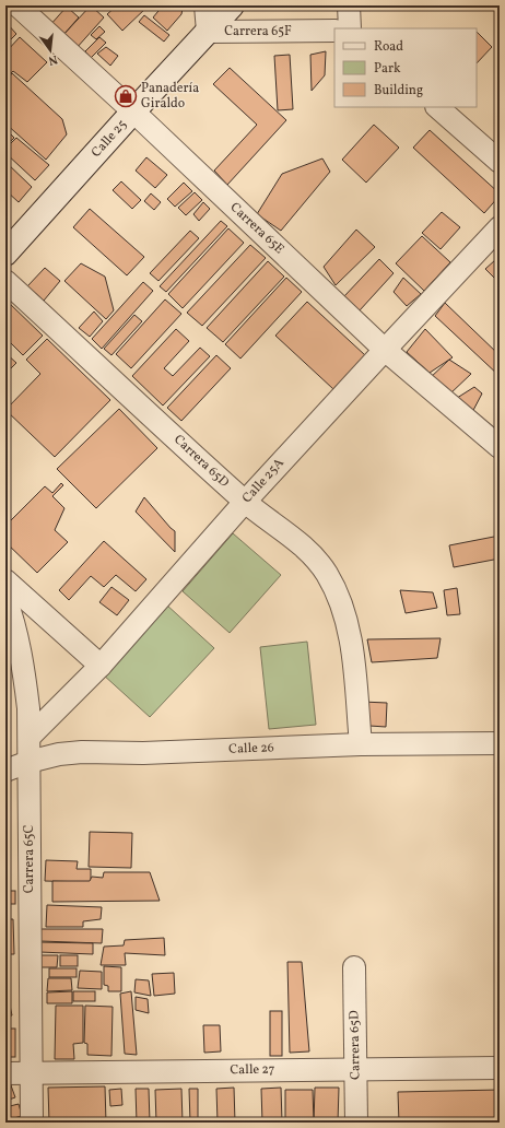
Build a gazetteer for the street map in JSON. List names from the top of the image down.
{
  "streets": {
    "street": [
      "Carrera 65F",
      "Calle 25",
      "Carrera 65E",
      "Carrera 65D",
      "Calle 25A",
      "Calle 26",
      "Carrera 65C",
      "Calle 27"
    ]
  },
  "crossings": [
    ["Carrera 65F", "Calle 25"],
    ["Calle 25", "Carrera 65E"],
    ["Carrera 65E", "Calle 25A"],
    ["Carrera 65D", "Calle 25A"],
    ["Carrera 65D", "Calle 26"],
    ["Carrera 65D", "Calle 27"],
    ["Calle 25A", "Carrera 65C"],
    ["Calle 26", "Carrera 65C"],
    ["Carrera 65C", "Calle 27"]
  ],
  "places": {
    "shop": ["Panadería Giraldo"]
  },
  "legend": ["Road", "Park", "Building"],
  "north": "bottom"
}
